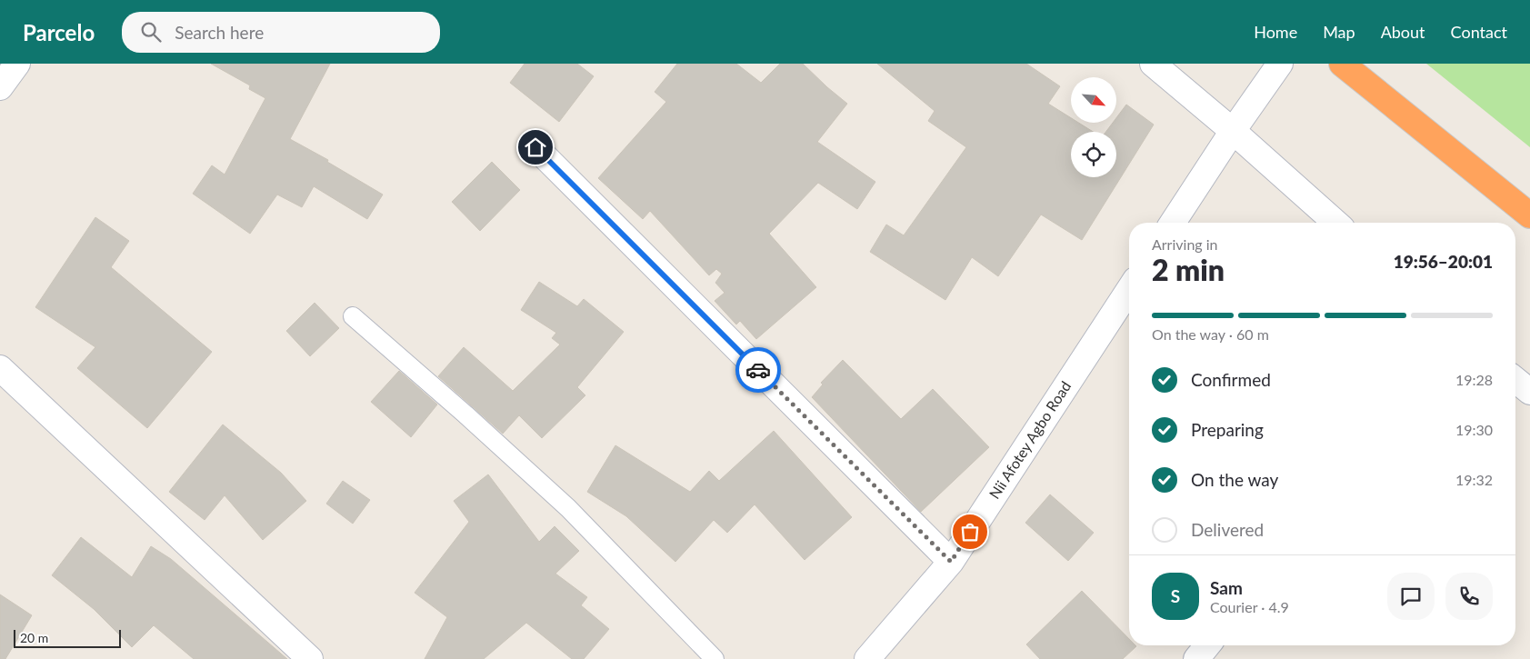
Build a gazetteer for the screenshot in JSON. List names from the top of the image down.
{
  "streets": {
    "street": ["Nii Afotey Agbo Road"]
  },
  "scale_bar": "20 m",
  "north": "bottom right",
  "page": {
    "header": "Parcelo",
    "search": "Search here",
    "nav": [
      "Home",
      "Map",
      "About",
      "Contact"
    ],
    "heading": ["2 min", "Arriving in", "19:56–20:01"],
    "panel": ["Sam", "Courier · 4.9"],
    "bar": "On the way · 60 m",
    "list": [
      ["Confirmed", "19:28"],
      ["Preparing", "19:30"],
      ["On the way", "19:32"],
      "Delivered"
    ],
    "round": "S",
    "scale": "20 m"
  }
}
